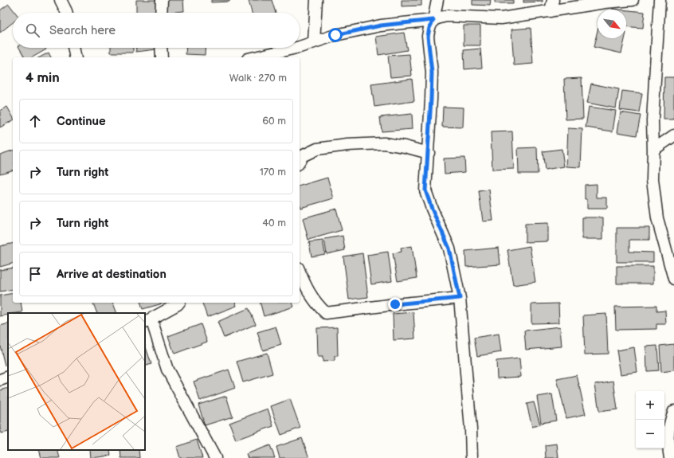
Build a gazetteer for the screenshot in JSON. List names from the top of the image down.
{
  "north": "bottom right",
  "page": {
    "search": "Search here",
    "heading": ["4 min", "Walk · 270 m"],
    "list": [
      ["Continue", "60 m"],
      ["Turn right", "170 m"],
      ["Turn right", "40 m"],
      "Arrive at destination"
    ],
    "map_buttons": ["+", "−"]
  }
}
